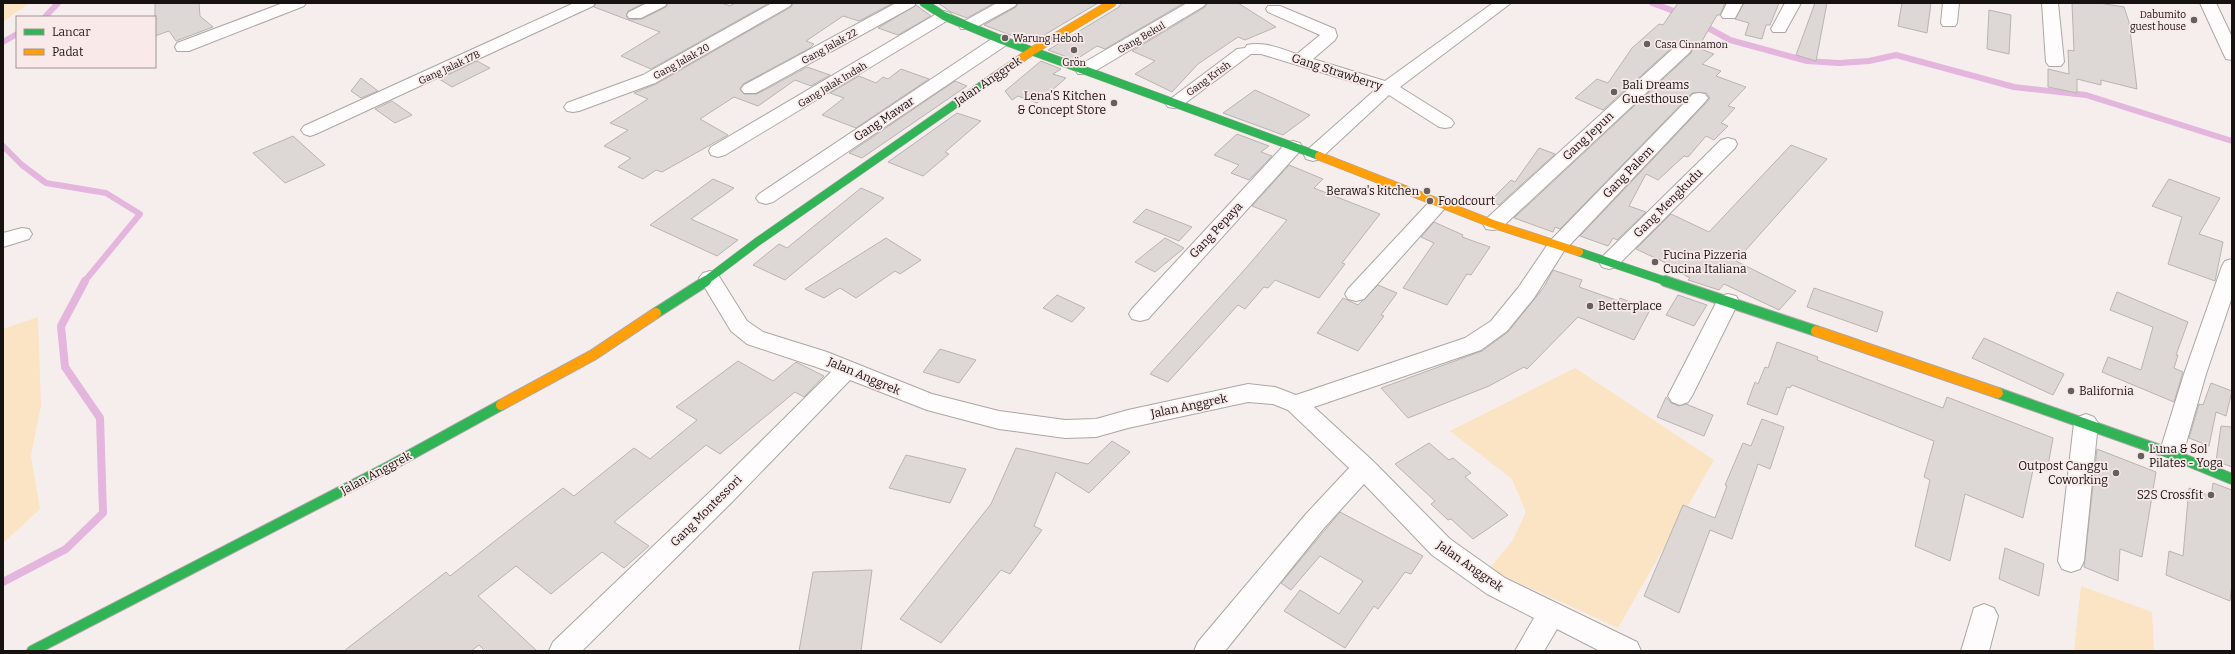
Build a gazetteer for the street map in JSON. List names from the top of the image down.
{
  "streets": {
    "street": [
      "Gang Bekul",
      "Gang Jalak 22",
      "Gang Jalak 20",
      "Gang Jalak 17B",
      "Gang Strawberry",
      "Gang Krish",
      "Jalan Anggrek",
      "Gang Jalak Indah",
      "Gang Mawar",
      "Gang Jepun",
      "Gang Palem",
      "Gang Mengkudu",
      "Gang Pepaya",
      "Gang Montessori"
    ]
  },
  "crossings": [
    ["Gang Strawberry", "Gang Krish"],
    ["Jalan Anggrek", "Gang Palem"],
    ["Jalan Anggrek", "Gang Montessori"]
  ],
  "places": [
    "Dabumito guest house",
    "Warung Heboh",
    "Casa Cinnamon",
    "Grön",
    "Bali Dreams Guesthouse",
    "Lena’S Kitchen & Concept Store",
    "Berawa's kitchen",
    "Foodcourt",
    "Fucina Pizzeria Cucina Italiana",
    "Betterplace",
    "Balifornia",
    "Luna & Sol Pilates - Yoga",
    "Outpost Canggu Coworking",
    "S2S Crossfit"
  ],
  "legend": ["Lancar", "Padat"]
}
